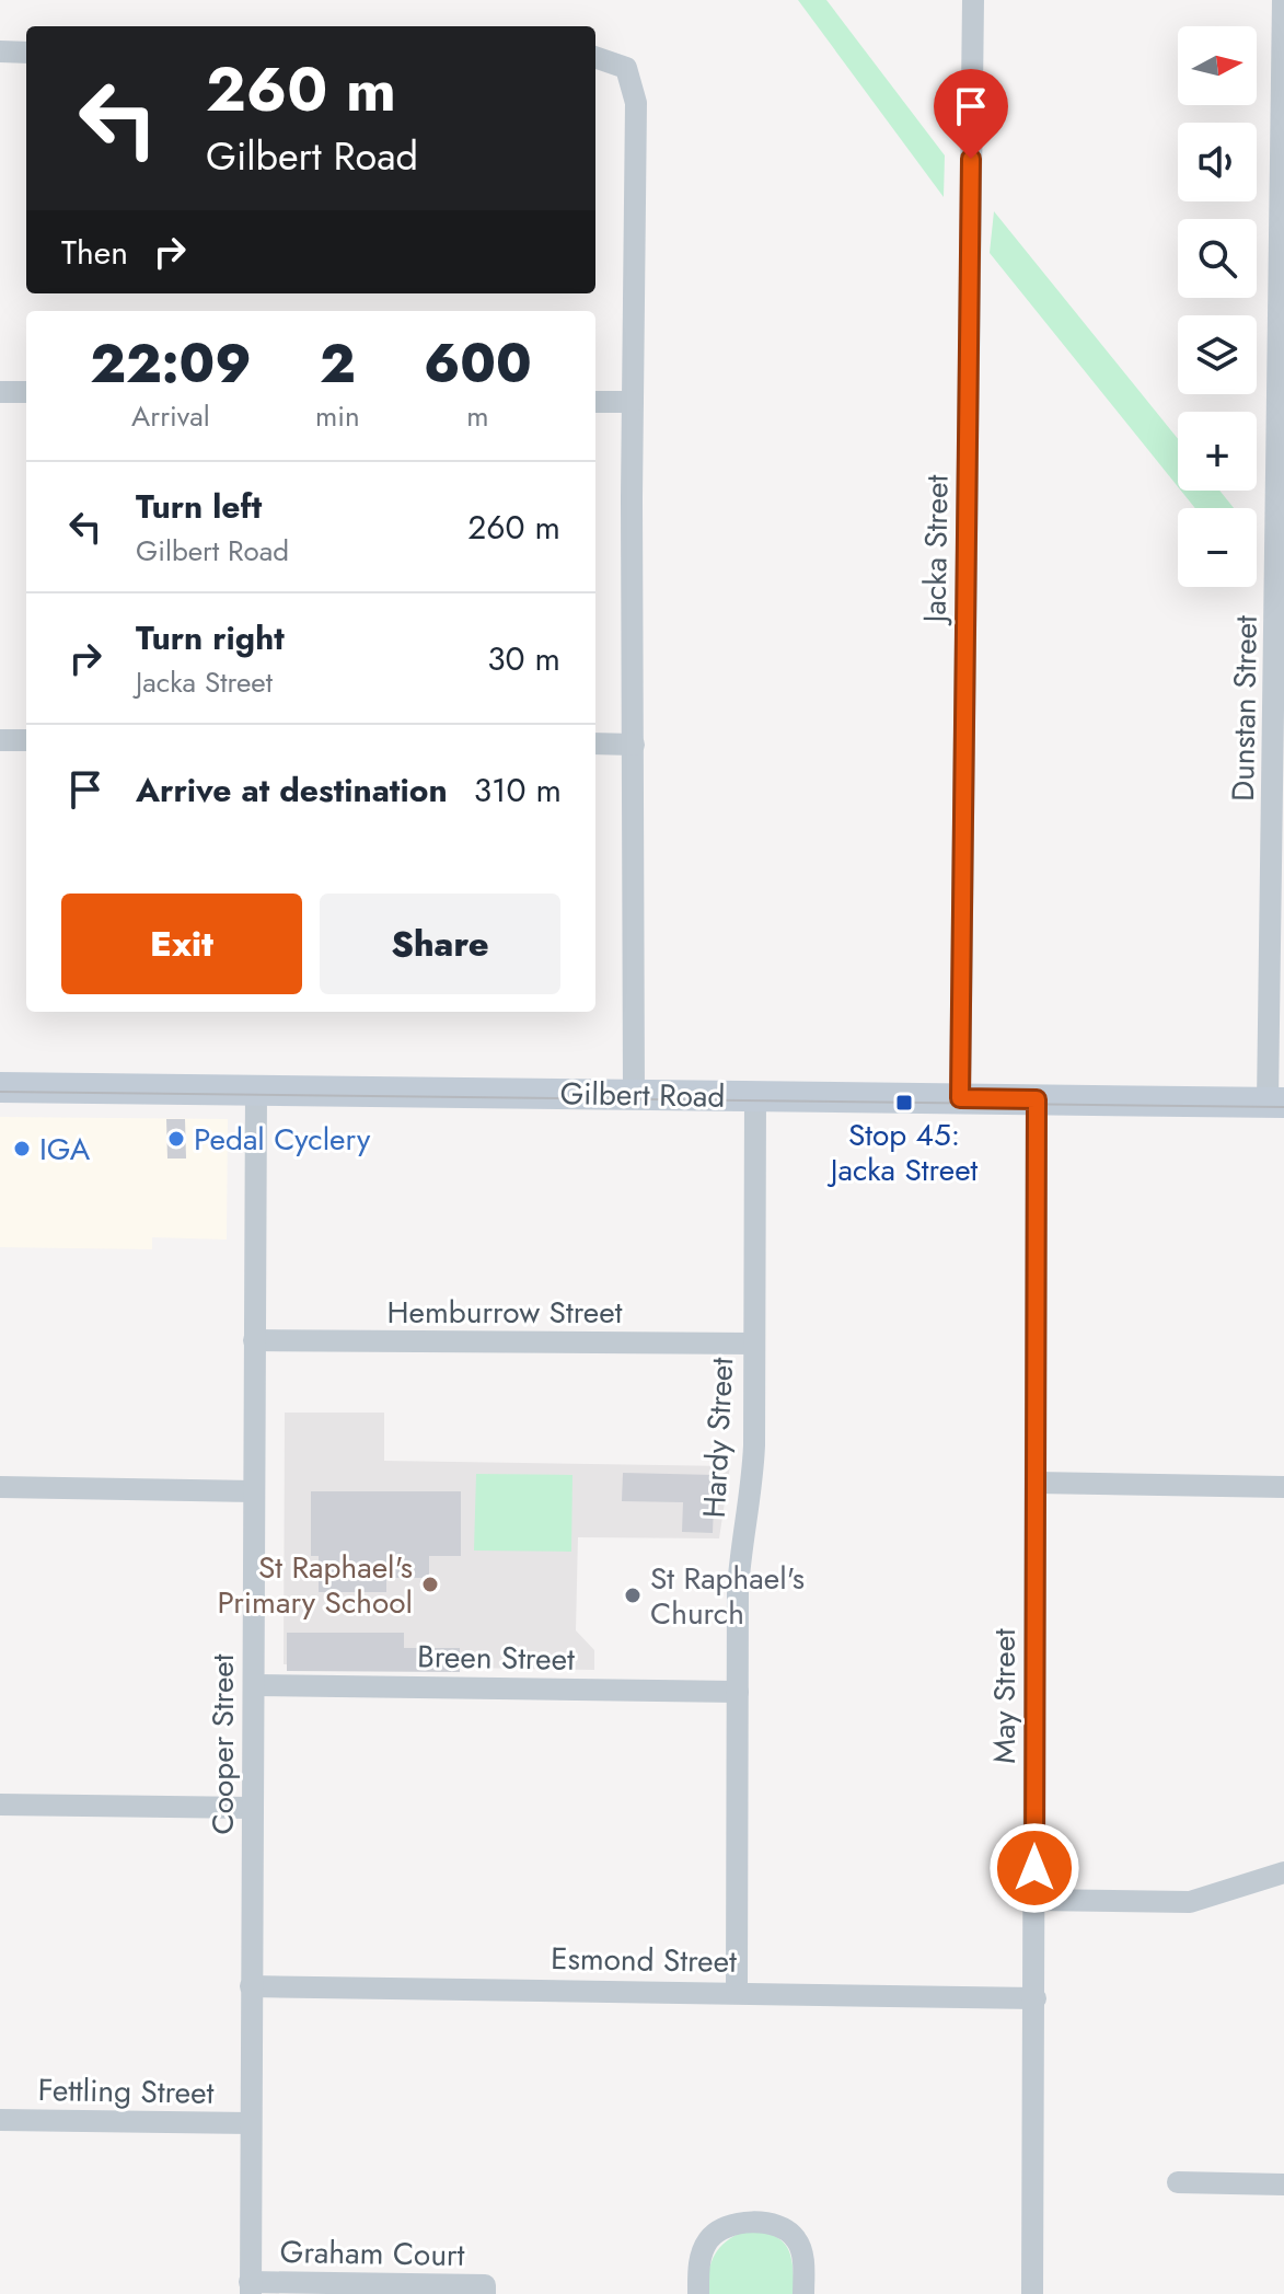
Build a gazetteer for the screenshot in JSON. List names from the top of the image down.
{
  "streets": {
    "street": [
      "Jacka Street",
      "Dunstan Street",
      "Gilbert Road",
      "Hemburrow Street",
      "Hardy Street",
      "Breen Street",
      "May Street",
      "Cooper Street",
      "Esmond Street",
      "Fettling Street",
      "Graham Court"
    ]
  },
  "crossings": [
    ["Jacka Street", "Gilbert Road"],
    ["Dunstan Street", "Gilbert Road"],
    ["Gilbert Road", "Hardy Street"],
    ["Gilbert Road", "May Street"],
    ["Gilbert Road", "Cooper Street"],
    ["Hemburrow Street", "Hardy Street"],
    ["Hemburrow Street", "Cooper Street"],
    ["Hardy Street", "Breen Street"],
    ["Hardy Street", "Esmond Street"],
    ["Breen Street", "Cooper Street"],
    ["May Street", "Esmond Street"],
    ["Cooper Street", "Esmond Street"],
    ["Cooper Street", "Fettling Street"],
    ["Cooper Street", "Graham Court"]
  ],
  "places": {
    "transit": ["Stop 45: Jacka Street"],
    "other": [
      "Pedal Cyclery",
      "IGA",
      "St Raphael's Primary School",
      "St Raphael's Church"
    ]
  },
  "north": "right",
  "page": {
    "map_buttons": ["+", "−"],
    "turn": ["260 m", "Gilbert Road"],
    "then": "Then",
    "eta": [
      "22:09",
      "Arrival",
      "2",
      "min",
      "600",
      "m"
    ],
    "list": [
      {
        "name": "Turn left",
        "note": "Gilbert Road",
        "value": "260 m"
      },
      {
        "name": "Turn right",
        "note": "Jacka Street",
        "value": "30 m"
      },
      {
        "name": "Arrive at destination",
        "value": "310 m"
      }
    ],
    "buttons": ["Exit", "Share"]
  }
}
